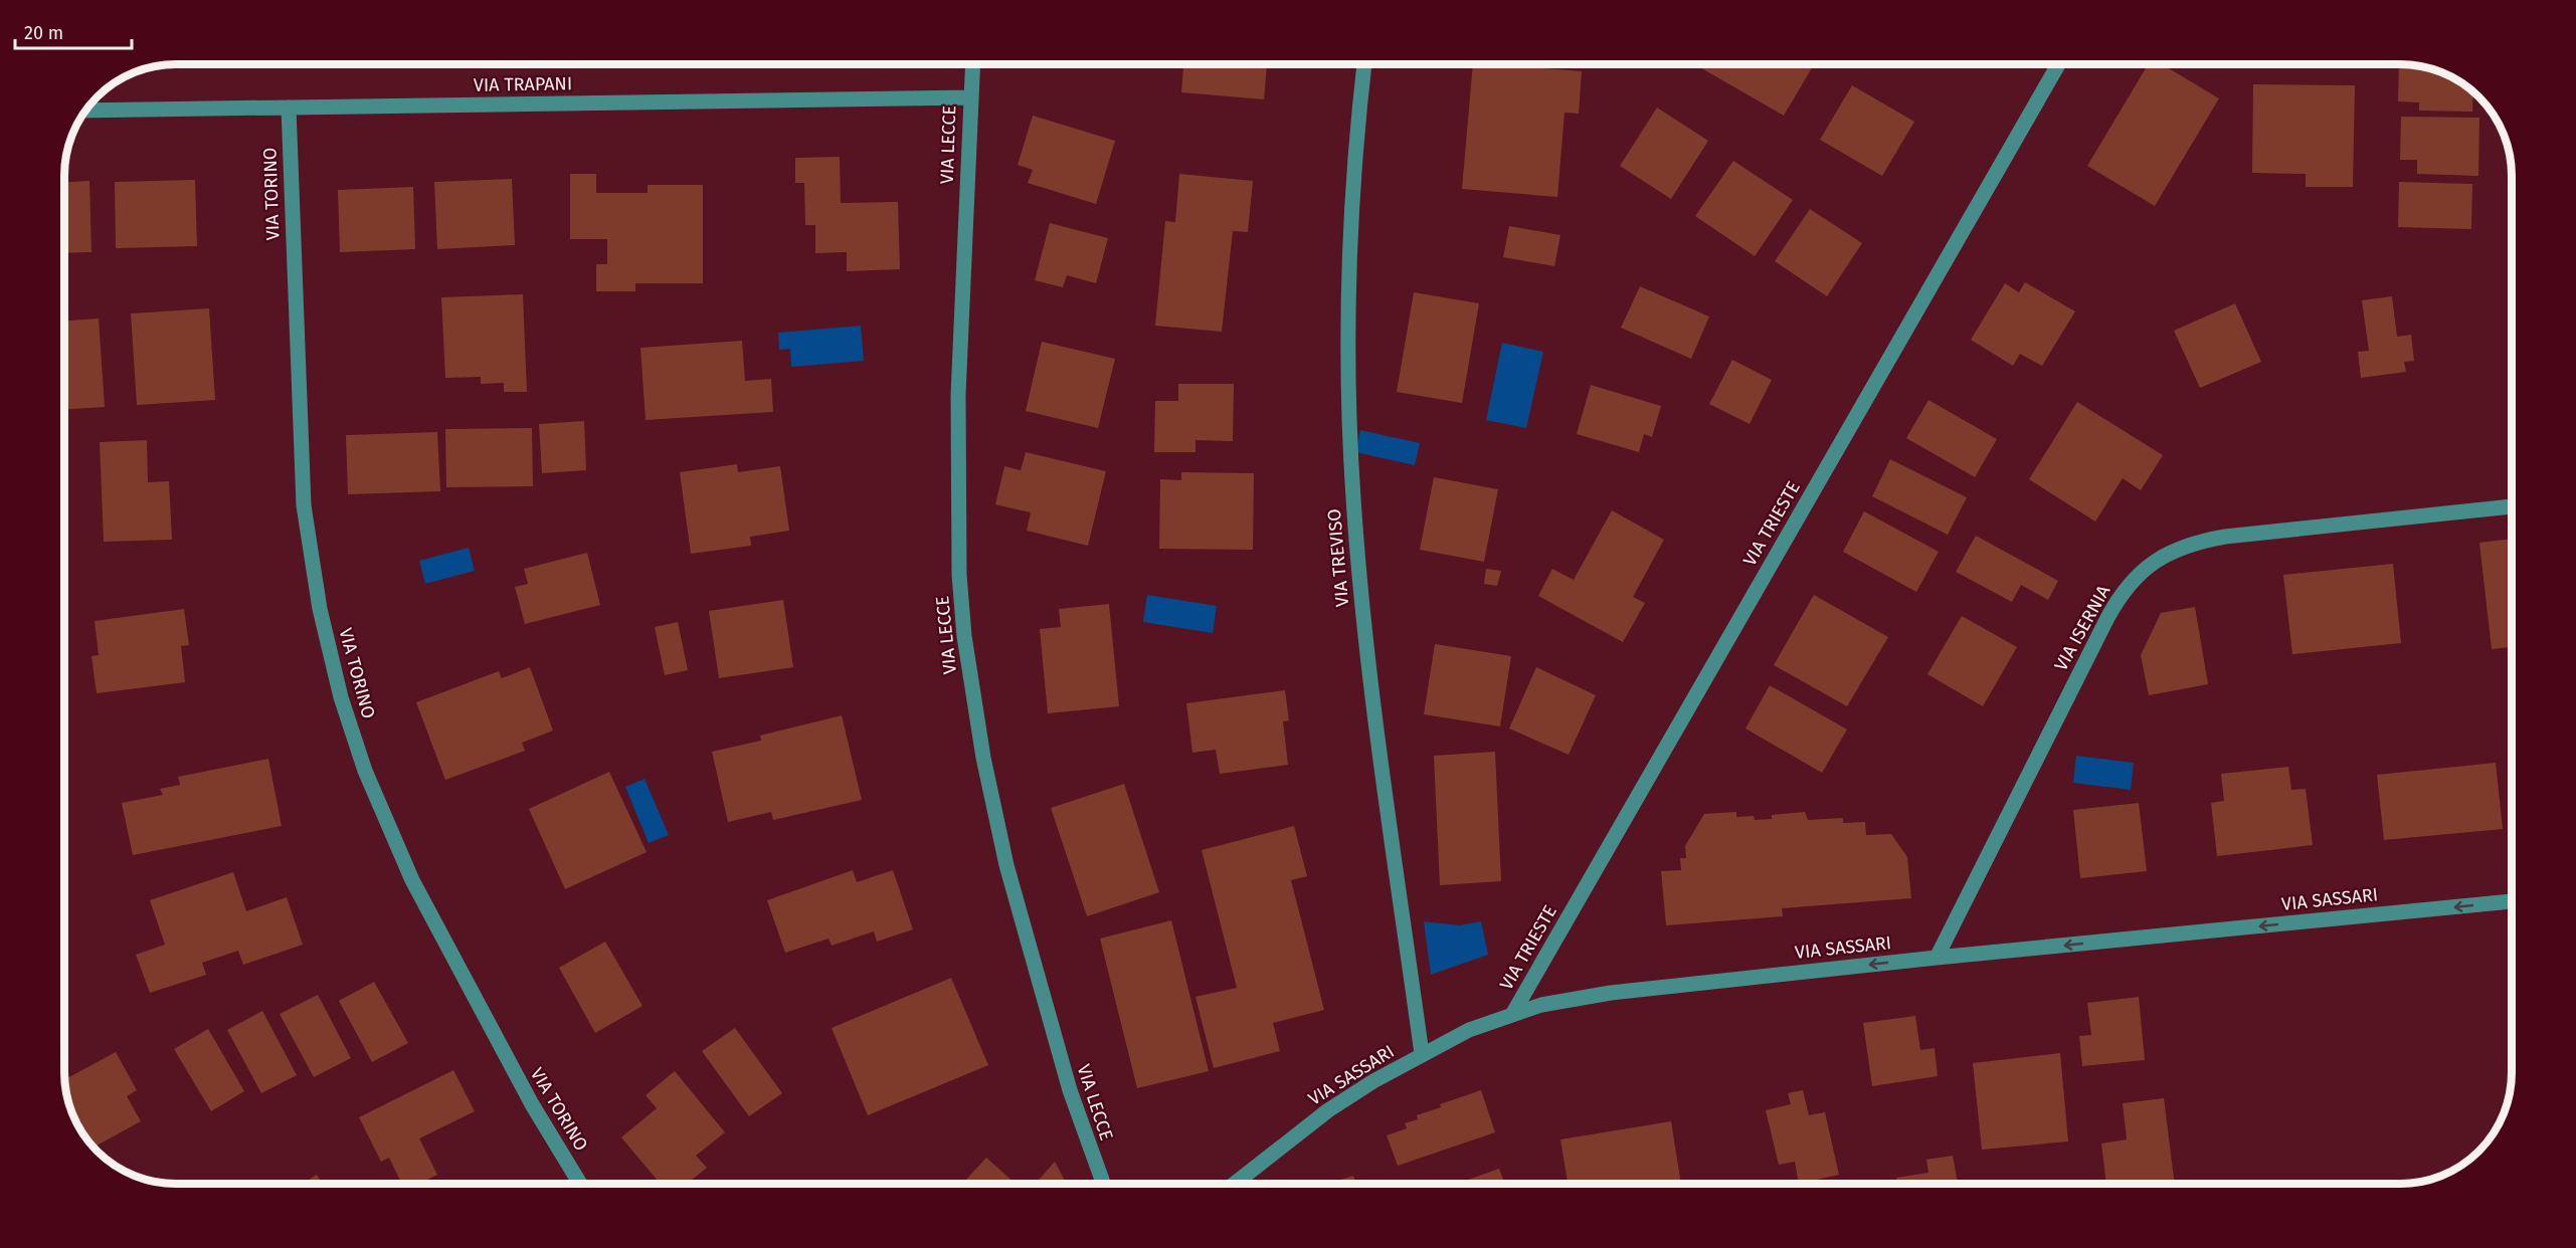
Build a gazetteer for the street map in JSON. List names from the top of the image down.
{
  "streets": {
    "street": [
      "VIA TRAPANI",
      "VIA LECCE",
      "VIA TORINO",
      "VIA TRIESTE",
      "VIA TREVISO",
      "VIA ISERNIA",
      "VIA SASSARI"
    ]
  },
  "crossings": [
    ["VIA TRAPANI", "VIA LECCE"],
    ["VIA TRAPANI", "VIA TORINO"],
    ["VIA TRIESTE", "VIA SASSARI"],
    ["VIA TREVISO", "VIA SASSARI"],
    ["VIA ISERNIA", "VIA SASSARI"]
  ],
  "one_way": ["VIA SASSARI"],
  "scale_bar": "20 m"
}
